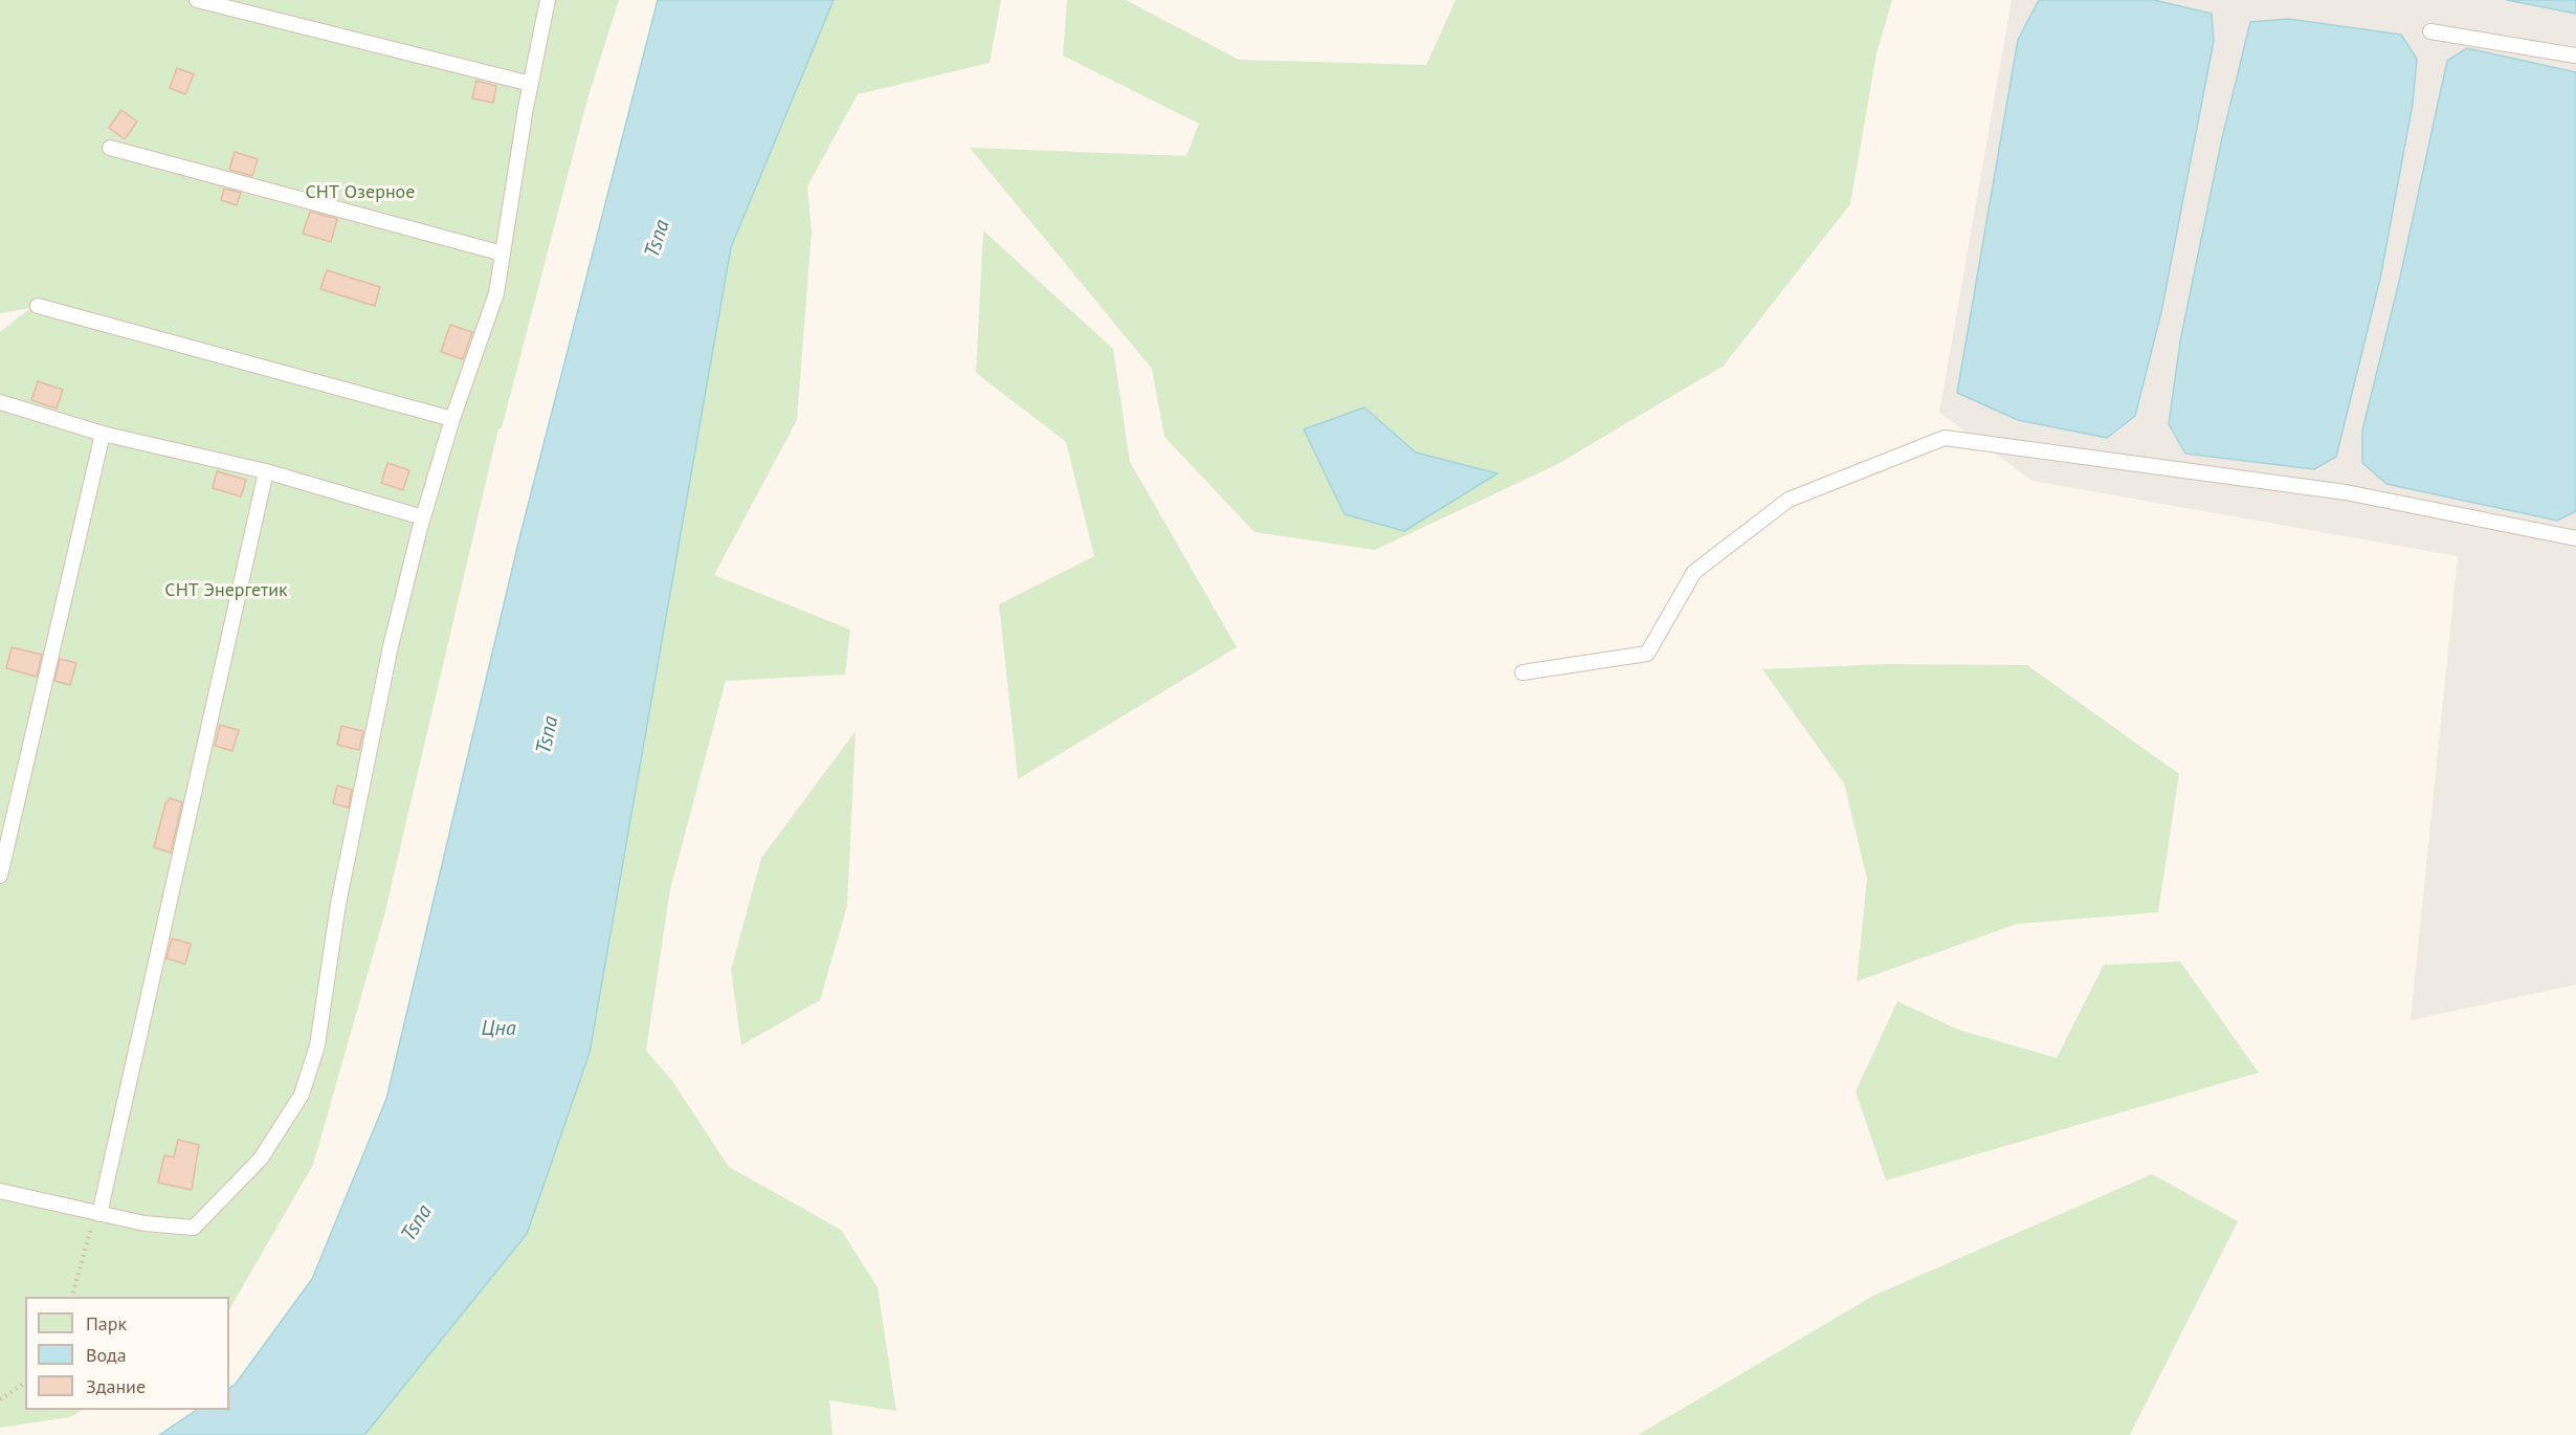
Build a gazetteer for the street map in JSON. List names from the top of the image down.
{
  "water": ["Tsna", "Цна"],
  "parks": ["СНТ Озерное", "СНТ Энергетик"],
  "legend": ["Парк", "Вода", "Здание"]
}
